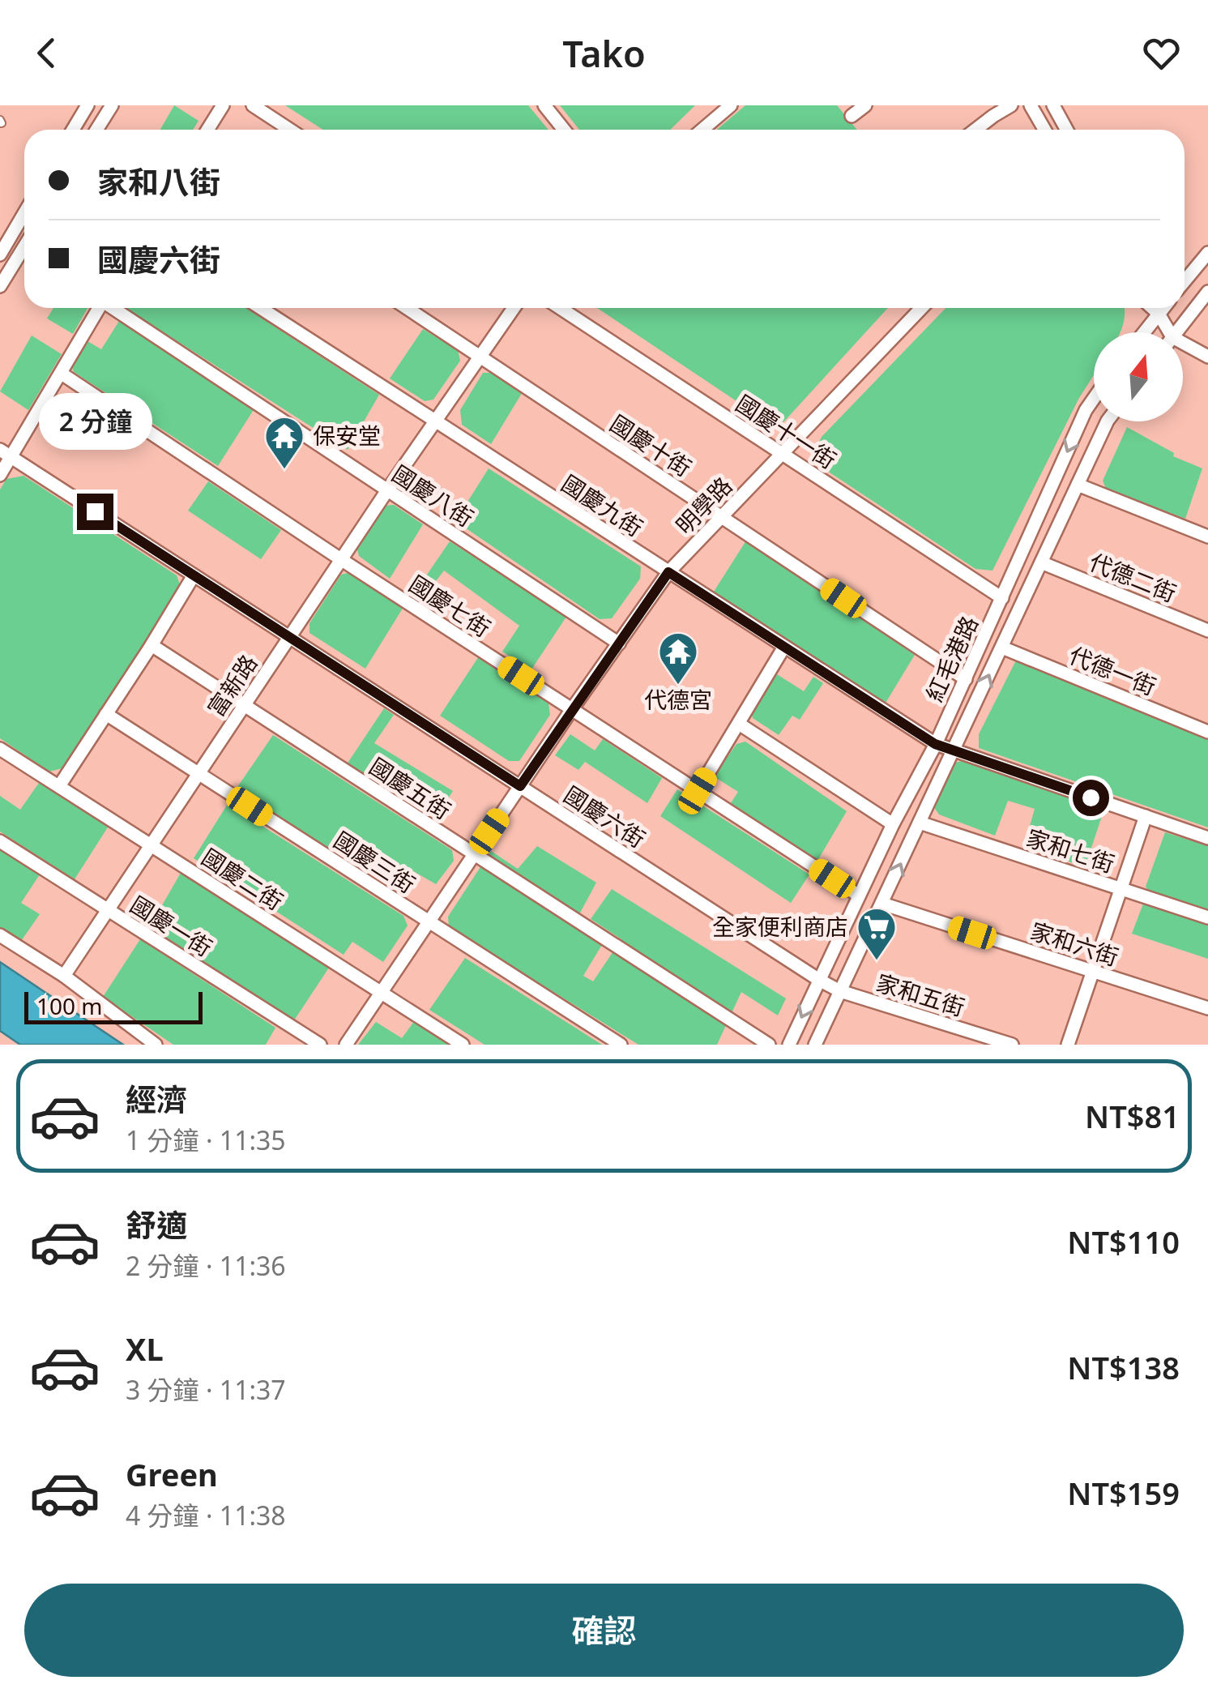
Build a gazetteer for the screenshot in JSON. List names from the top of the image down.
{
  "streets": {
    "street": [
      "國慶十一街",
      "國慶十街",
      "國慶八街",
      "國慶九街",
      "明學路",
      "代德二街",
      "國慶七街",
      "紅毛港路",
      "代德一街",
      "富新路",
      "國慶五街",
      "國慶六街",
      "家和七街",
      "國慶三街",
      "國慶二街",
      "國慶一街",
      "家和六街",
      "家和五街"
    ]
  },
  "crossings": [
    ["國慶十一街", "明學路"],
    ["國慶十一街", "紅毛港路"],
    ["國慶十街", "明學路"],
    ["國慶十街", "紅毛港路"],
    ["國慶十街", "富新路"],
    ["國慶八街", "明學路"],
    ["國慶八街", "富新路"],
    ["國慶九街", "明學路"],
    ["國慶九街", "紅毛港路"],
    ["國慶九街", "富新路"],
    ["明學路", "國慶七街"],
    ["明學路", "國慶五街"],
    ["明學路", "國慶六街"],
    ["明學路", "國慶三街"],
    ["明學路", "國慶二街"],
    ["代德二街", "紅毛港路"],
    ["國慶七街", "紅毛港路"],
    ["國慶七街", "富新路"],
    ["紅毛港路", "代德一街"],
    ["紅毛港路", "國慶六街"],
    ["紅毛港路", "家和七街"],
    ["紅毛港路", "家和六街"],
    ["紅毛港路", "家和五街"],
    ["富新路", "國慶五街"],
    ["富新路", "國慶六街"],
    ["富新路", "國慶三街"],
    ["富新路", "國慶二街"],
    ["富新路", "國慶一街"],
    ["國慶六街", "家和五街"]
  ],
  "places": {
    "temple": ["保安堂", "代德宮"],
    "supermarket": ["全家便利商店"]
  },
  "scale_bar": "100 m",
  "north": "top",
  "page": {
    "header": "Tako",
    "banner": ["家和八街", "國慶六街"],
    "bubble": "2 分鐘",
    "scale": "100 m",
    "list": [
      {
        "name": "經濟",
        "note": "1 分鐘 · 11:35",
        "value": "NT$81"
      },
      {
        "name": "舒適",
        "note": "2 分鐘 · 11:36",
        "value": "NT$110"
      },
      {
        "name": "XL",
        "note": "3 分鐘 · 11:37",
        "value": "NT$138"
      },
      {
        "name": "Green",
        "note": "4 分鐘 · 11:38",
        "value": "NT$159"
      }
    ],
    "buttons": "確認"
  }
}
